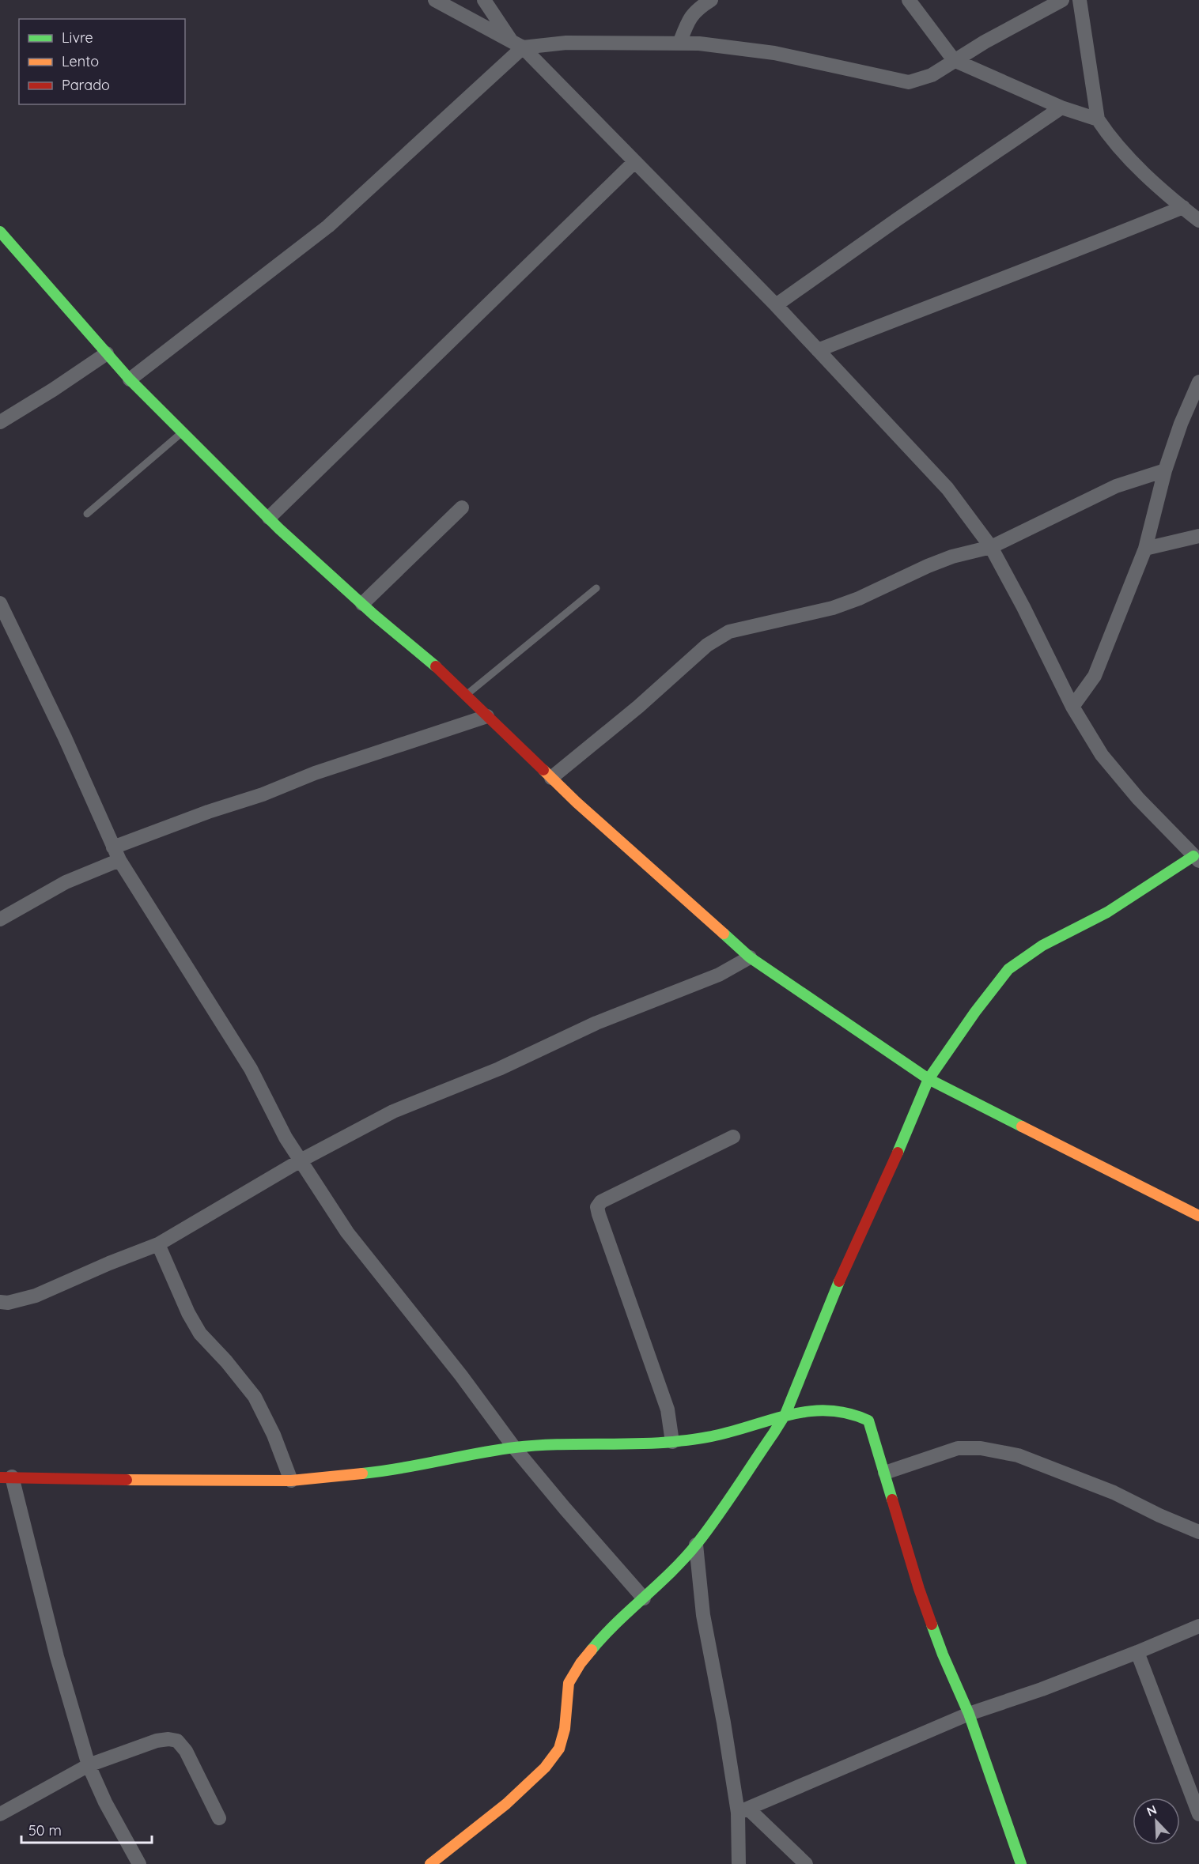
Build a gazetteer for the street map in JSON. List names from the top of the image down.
{
  "legend": ["Livre", "Lento", "Parado"],
  "scale_bar": "50 m",
  "north": "top left"
}
